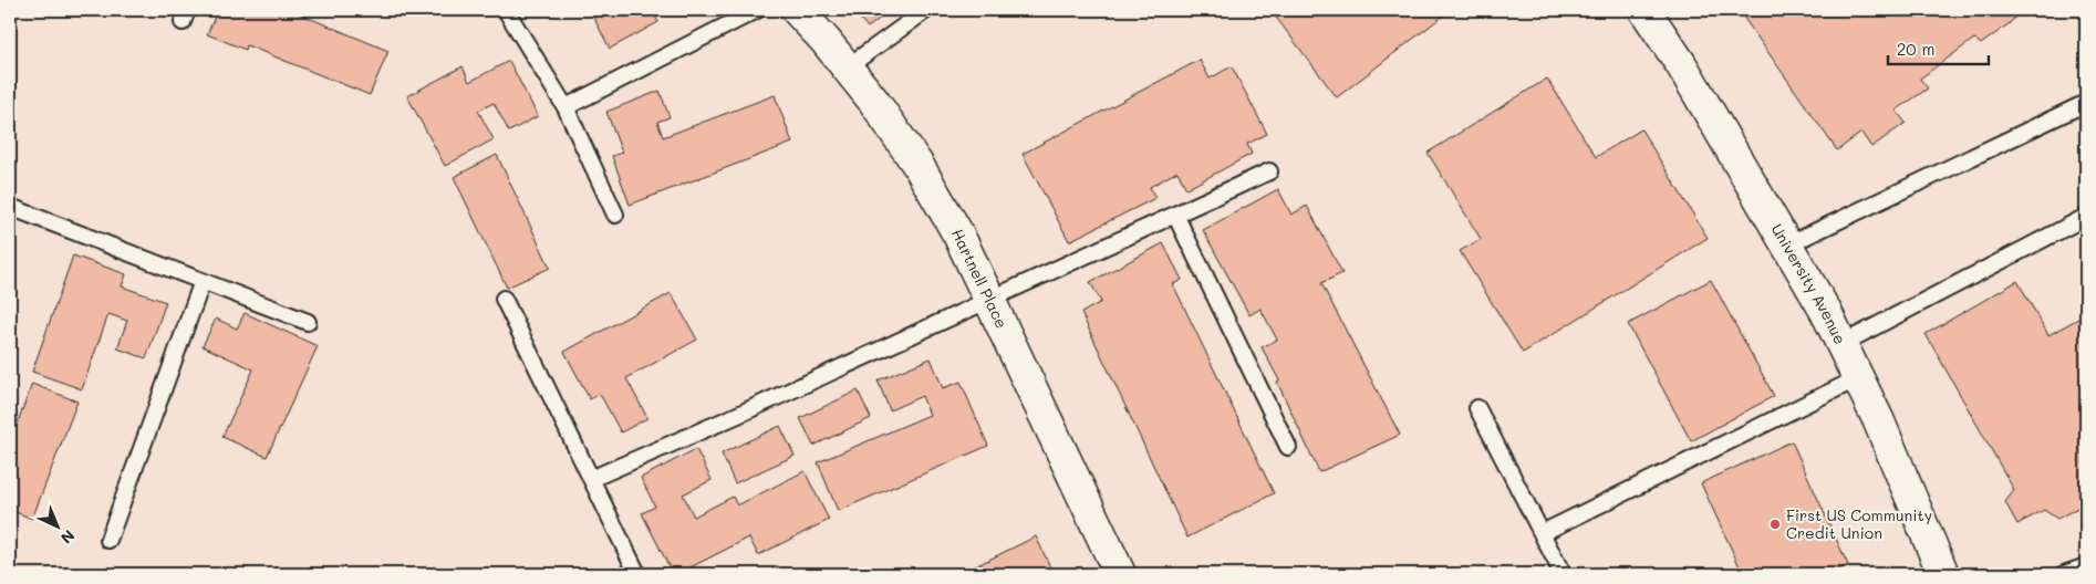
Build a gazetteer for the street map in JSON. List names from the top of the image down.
{
  "streets": {
    "street": ["Hartnell Place", "University Avenue"]
  },
  "places": ["First US Community Credit Union"],
  "scale_bar": "20 m",
  "north": "bottom right"
}
